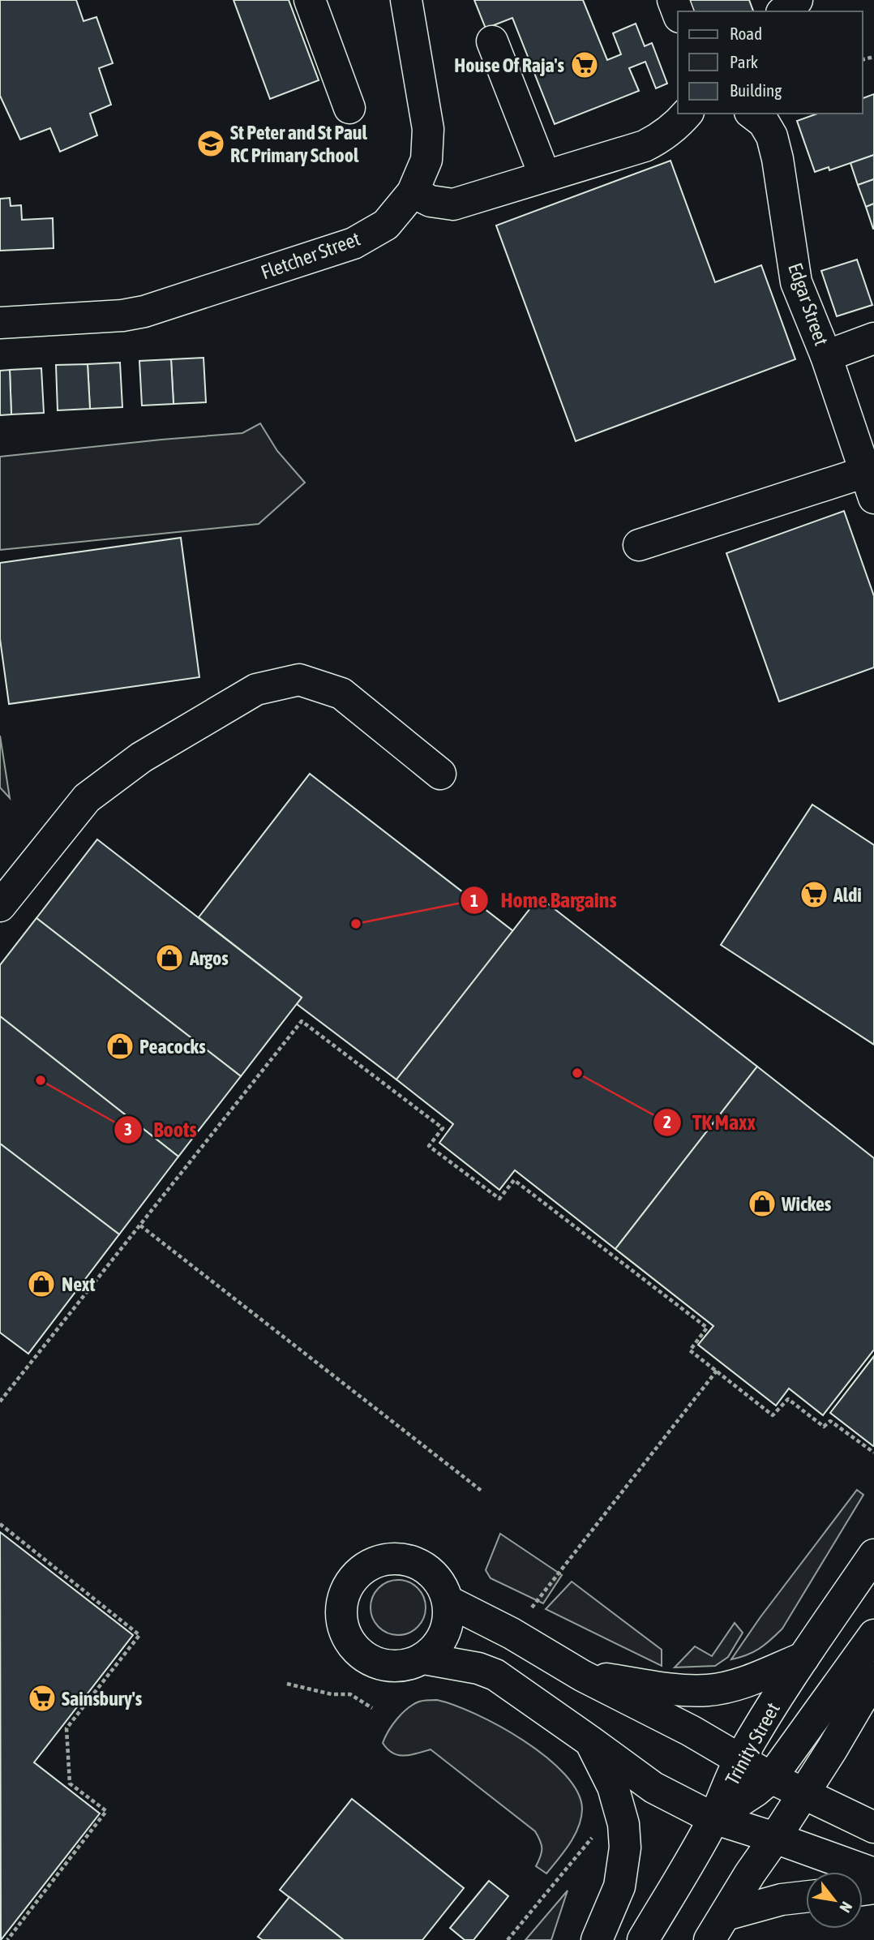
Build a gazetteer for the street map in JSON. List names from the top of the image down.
{
  "streets": {
    "street": ["Fletcher Street", "Edgar Street", "Trinity Street"]
  },
  "places": {
    "supermarket": ["House Of Raja's", "Aldi", "Sainsbury's"],
    "school or university": ["St Peter and St Paul RC Primary School"],
    "other": ["Home Bargains", "TK Maxx", "Boots"],
    "shop": [
      "Argos",
      "Peacocks",
      "Wickes",
      "Next"
    ]
  },
  "legend": ["Road", "Park", "Building"],
  "north": "bottom right"
}
